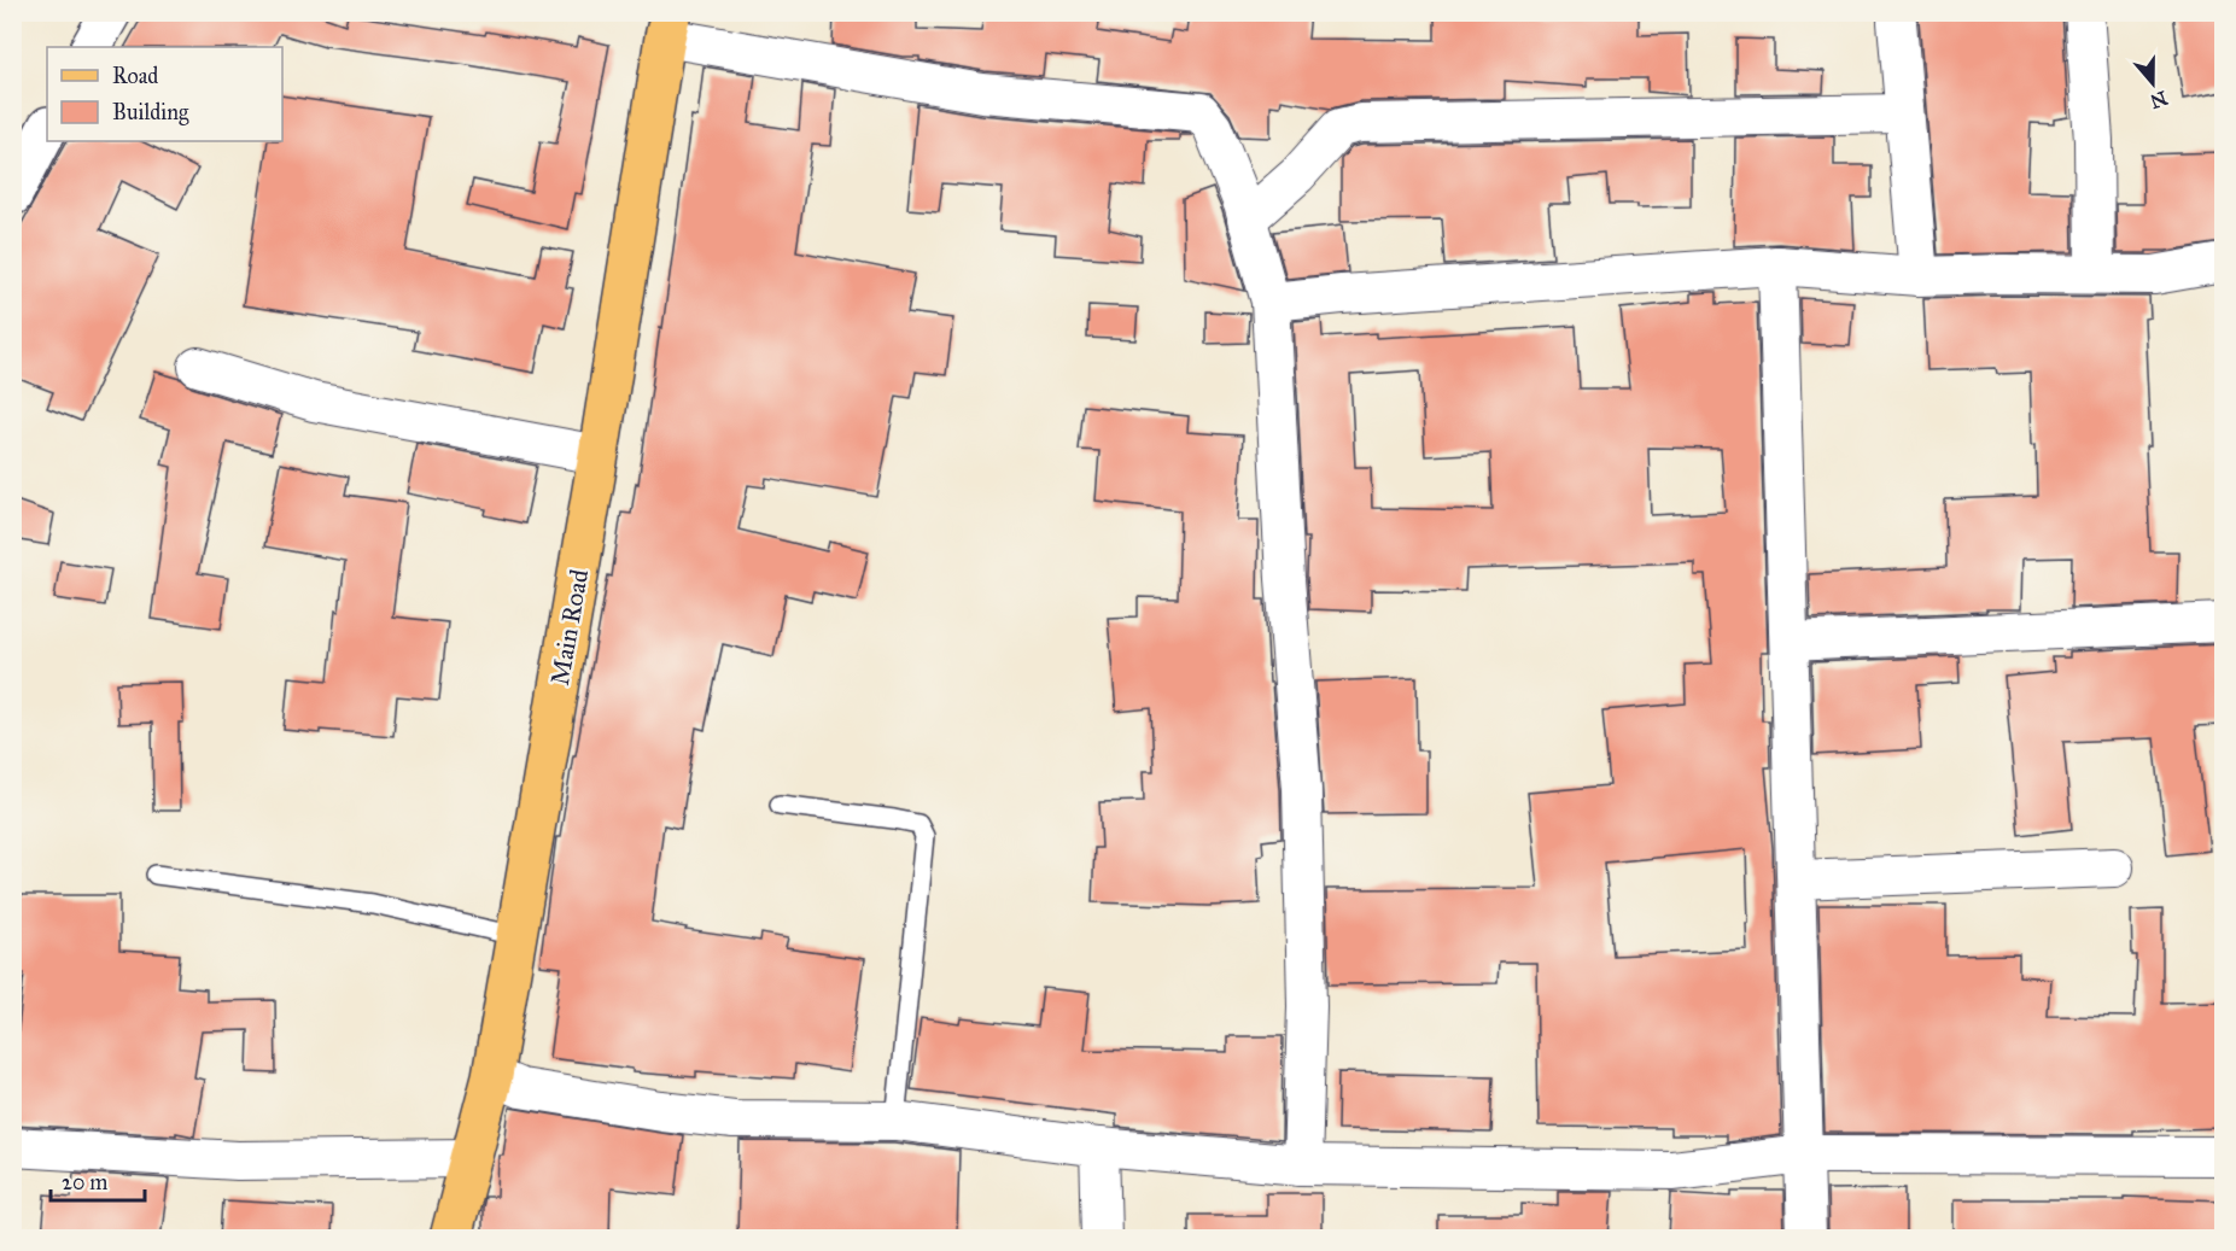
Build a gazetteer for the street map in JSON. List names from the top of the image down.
{
  "streets": {
    "main road": ["Main Road"]
  },
  "legend": ["Road", "Building"],
  "scale_bar": "20 m",
  "north": "bottom"
}
